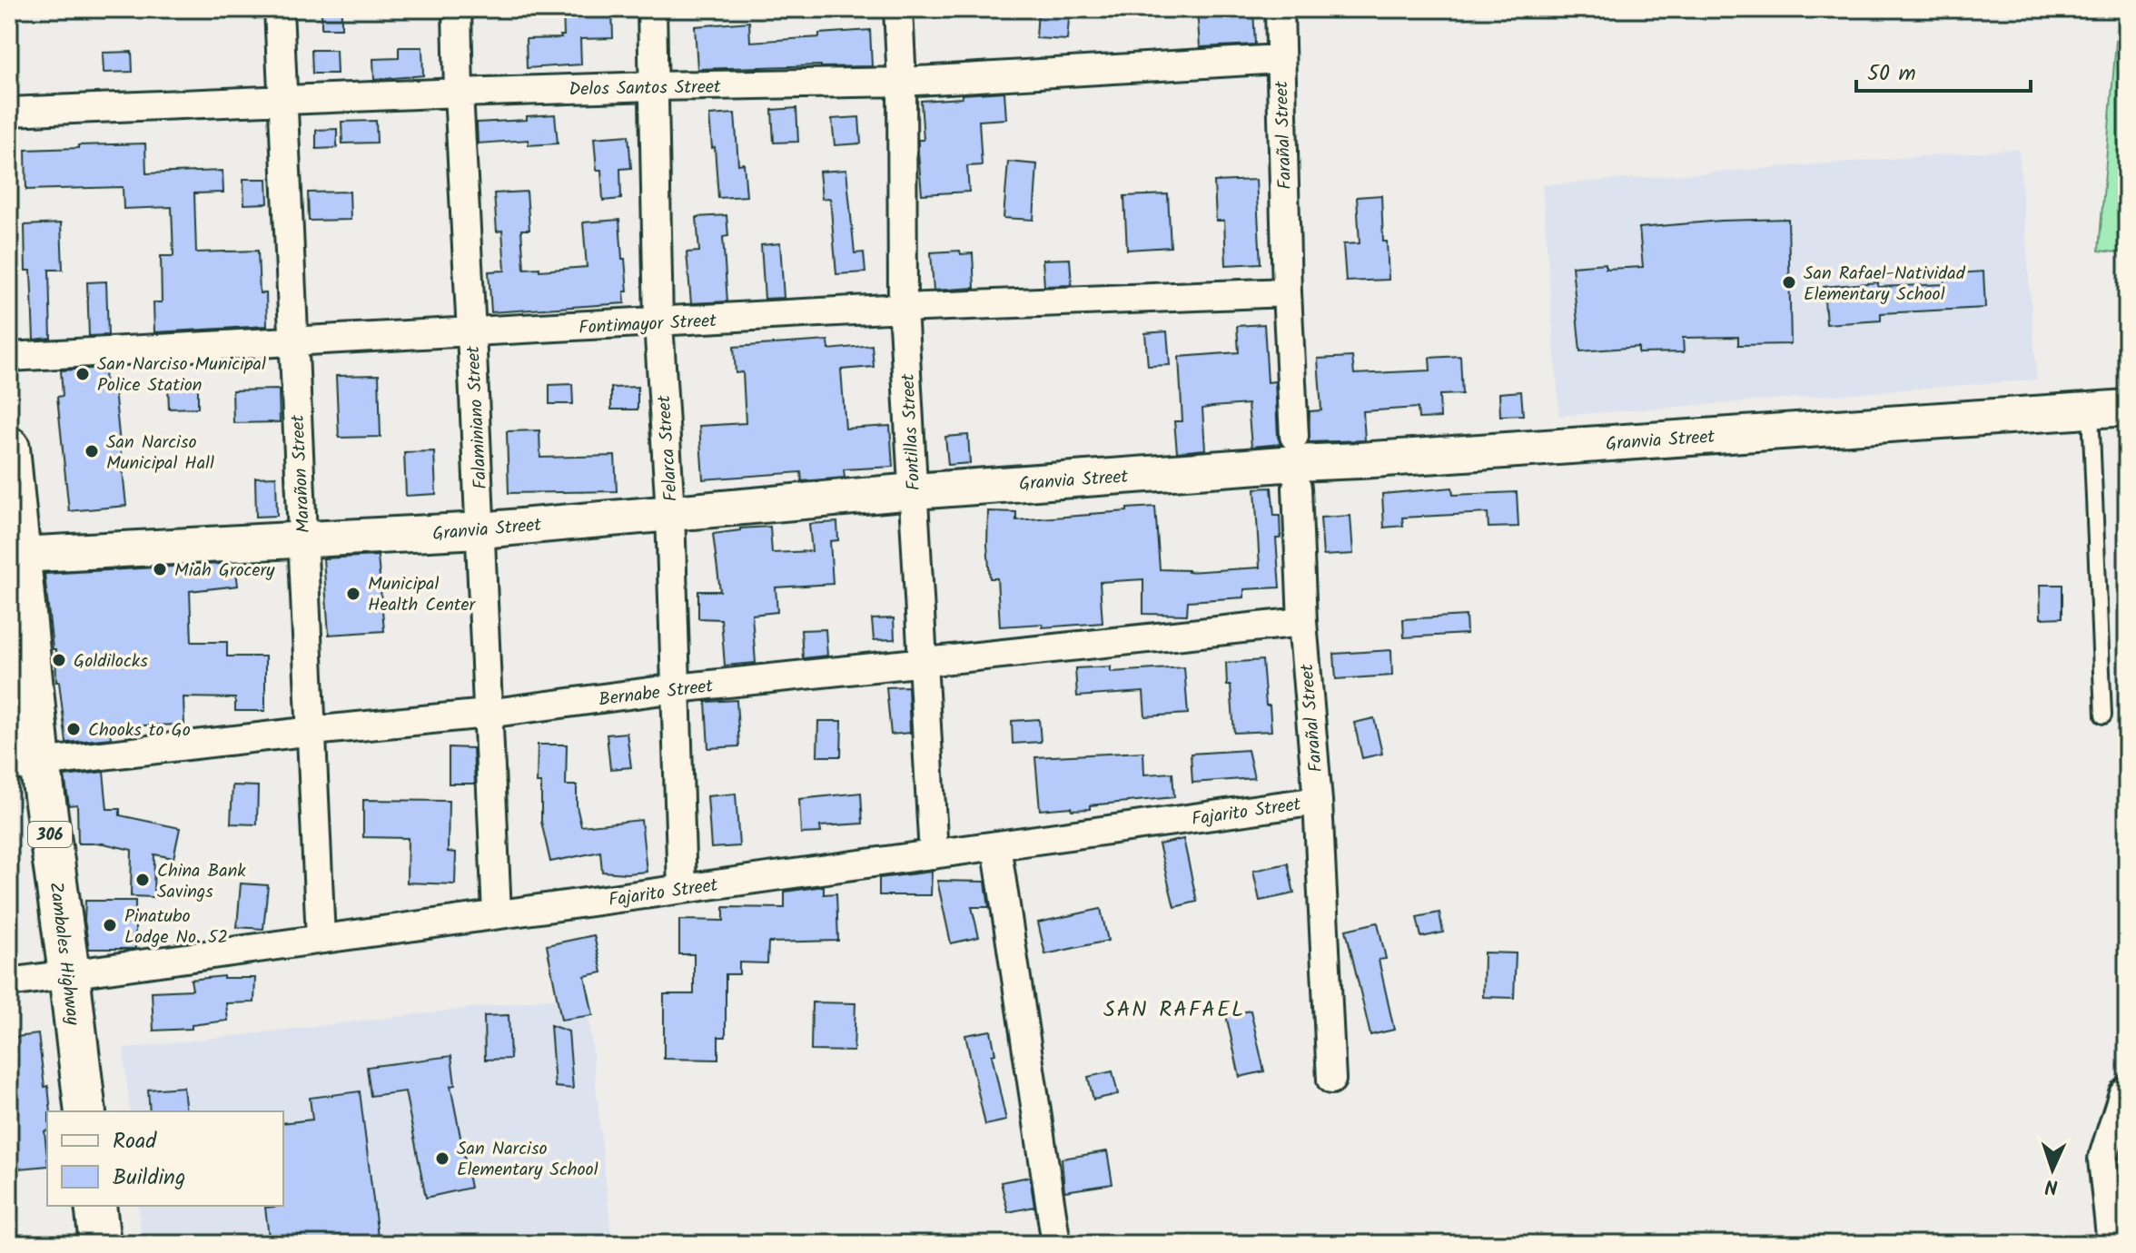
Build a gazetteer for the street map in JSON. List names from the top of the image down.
{
  "streets": {
    "main road": ["306", "Zambales Highway"],
    "street": [
      "Delos Santos Street",
      "Farañal Street",
      "Fontimayor Street",
      "Falaminiano Street",
      "Fontillas Street",
      "Granvia Street",
      "Felarca Street",
      "Marañon Street",
      "Bernabe Street",
      "Fajarito Street"
    ]
  },
  "crossings": [
    ["Delos Santos Street", "Farañal Street"],
    ["Delos Santos Street", "Falaminiano Street"],
    ["Delos Santos Street", "Fontillas Street"],
    ["Delos Santos Street", "Felarca Street"],
    ["Delos Santos Street", "Marañon Street"],
    ["Farañal Street", "Fontimayor Street"],
    ["Farañal Street", "Bernabe Street"],
    ["Farañal Street", "Fajarito Street"],
    ["Fontimayor Street", "Falaminiano Street"],
    ["Fontimayor Street", "Fontillas Street"],
    ["Fontimayor Street", "Felarca Street"],
    ["Fontimayor Street", "Marañon Street"],
    ["Falaminiano Street", "Granvia Street"],
    ["Falaminiano Street", "Bernabe Street"],
    ["Falaminiano Street", "Fajarito Street"],
    ["Fontillas Street", "Granvia Street"],
    ["Fontillas Street", "Bernabe Street"],
    ["Fontillas Street", "Fajarito Street"],
    ["Granvia Street", "Felarca Street"],
    ["Granvia Street", "Marañon Street"],
    ["Granvia Street", "Zambales Highway"],
    ["Felarca Street", "Bernabe Street"],
    ["Felarca Street", "Fajarito Street"],
    ["Marañon Street", "Bernabe Street"],
    ["Marañon Street", "Fajarito Street"],
    ["Bernabe Street", "Zambales Highway"],
    ["Fajarito Street", "Zambales Highway"]
  ],
  "districts": ["SAN RAFAEL"],
  "places": [
    "San Rafael-Natividad Elementary School",
    "San Narciso Municipal Police Station",
    "San Narciso Municipal Hall",
    "Miah Grocery",
    "Municipal Health Center",
    "Goldilocks",
    "Chooks to Go",
    "China Bank Savings",
    "Pinatubo Lodge No. 52",
    "San Narciso Elementary School"
  ],
  "legend": ["Road", "Building"],
  "scale_bar": "50 m",
  "north": "bottom"
}
